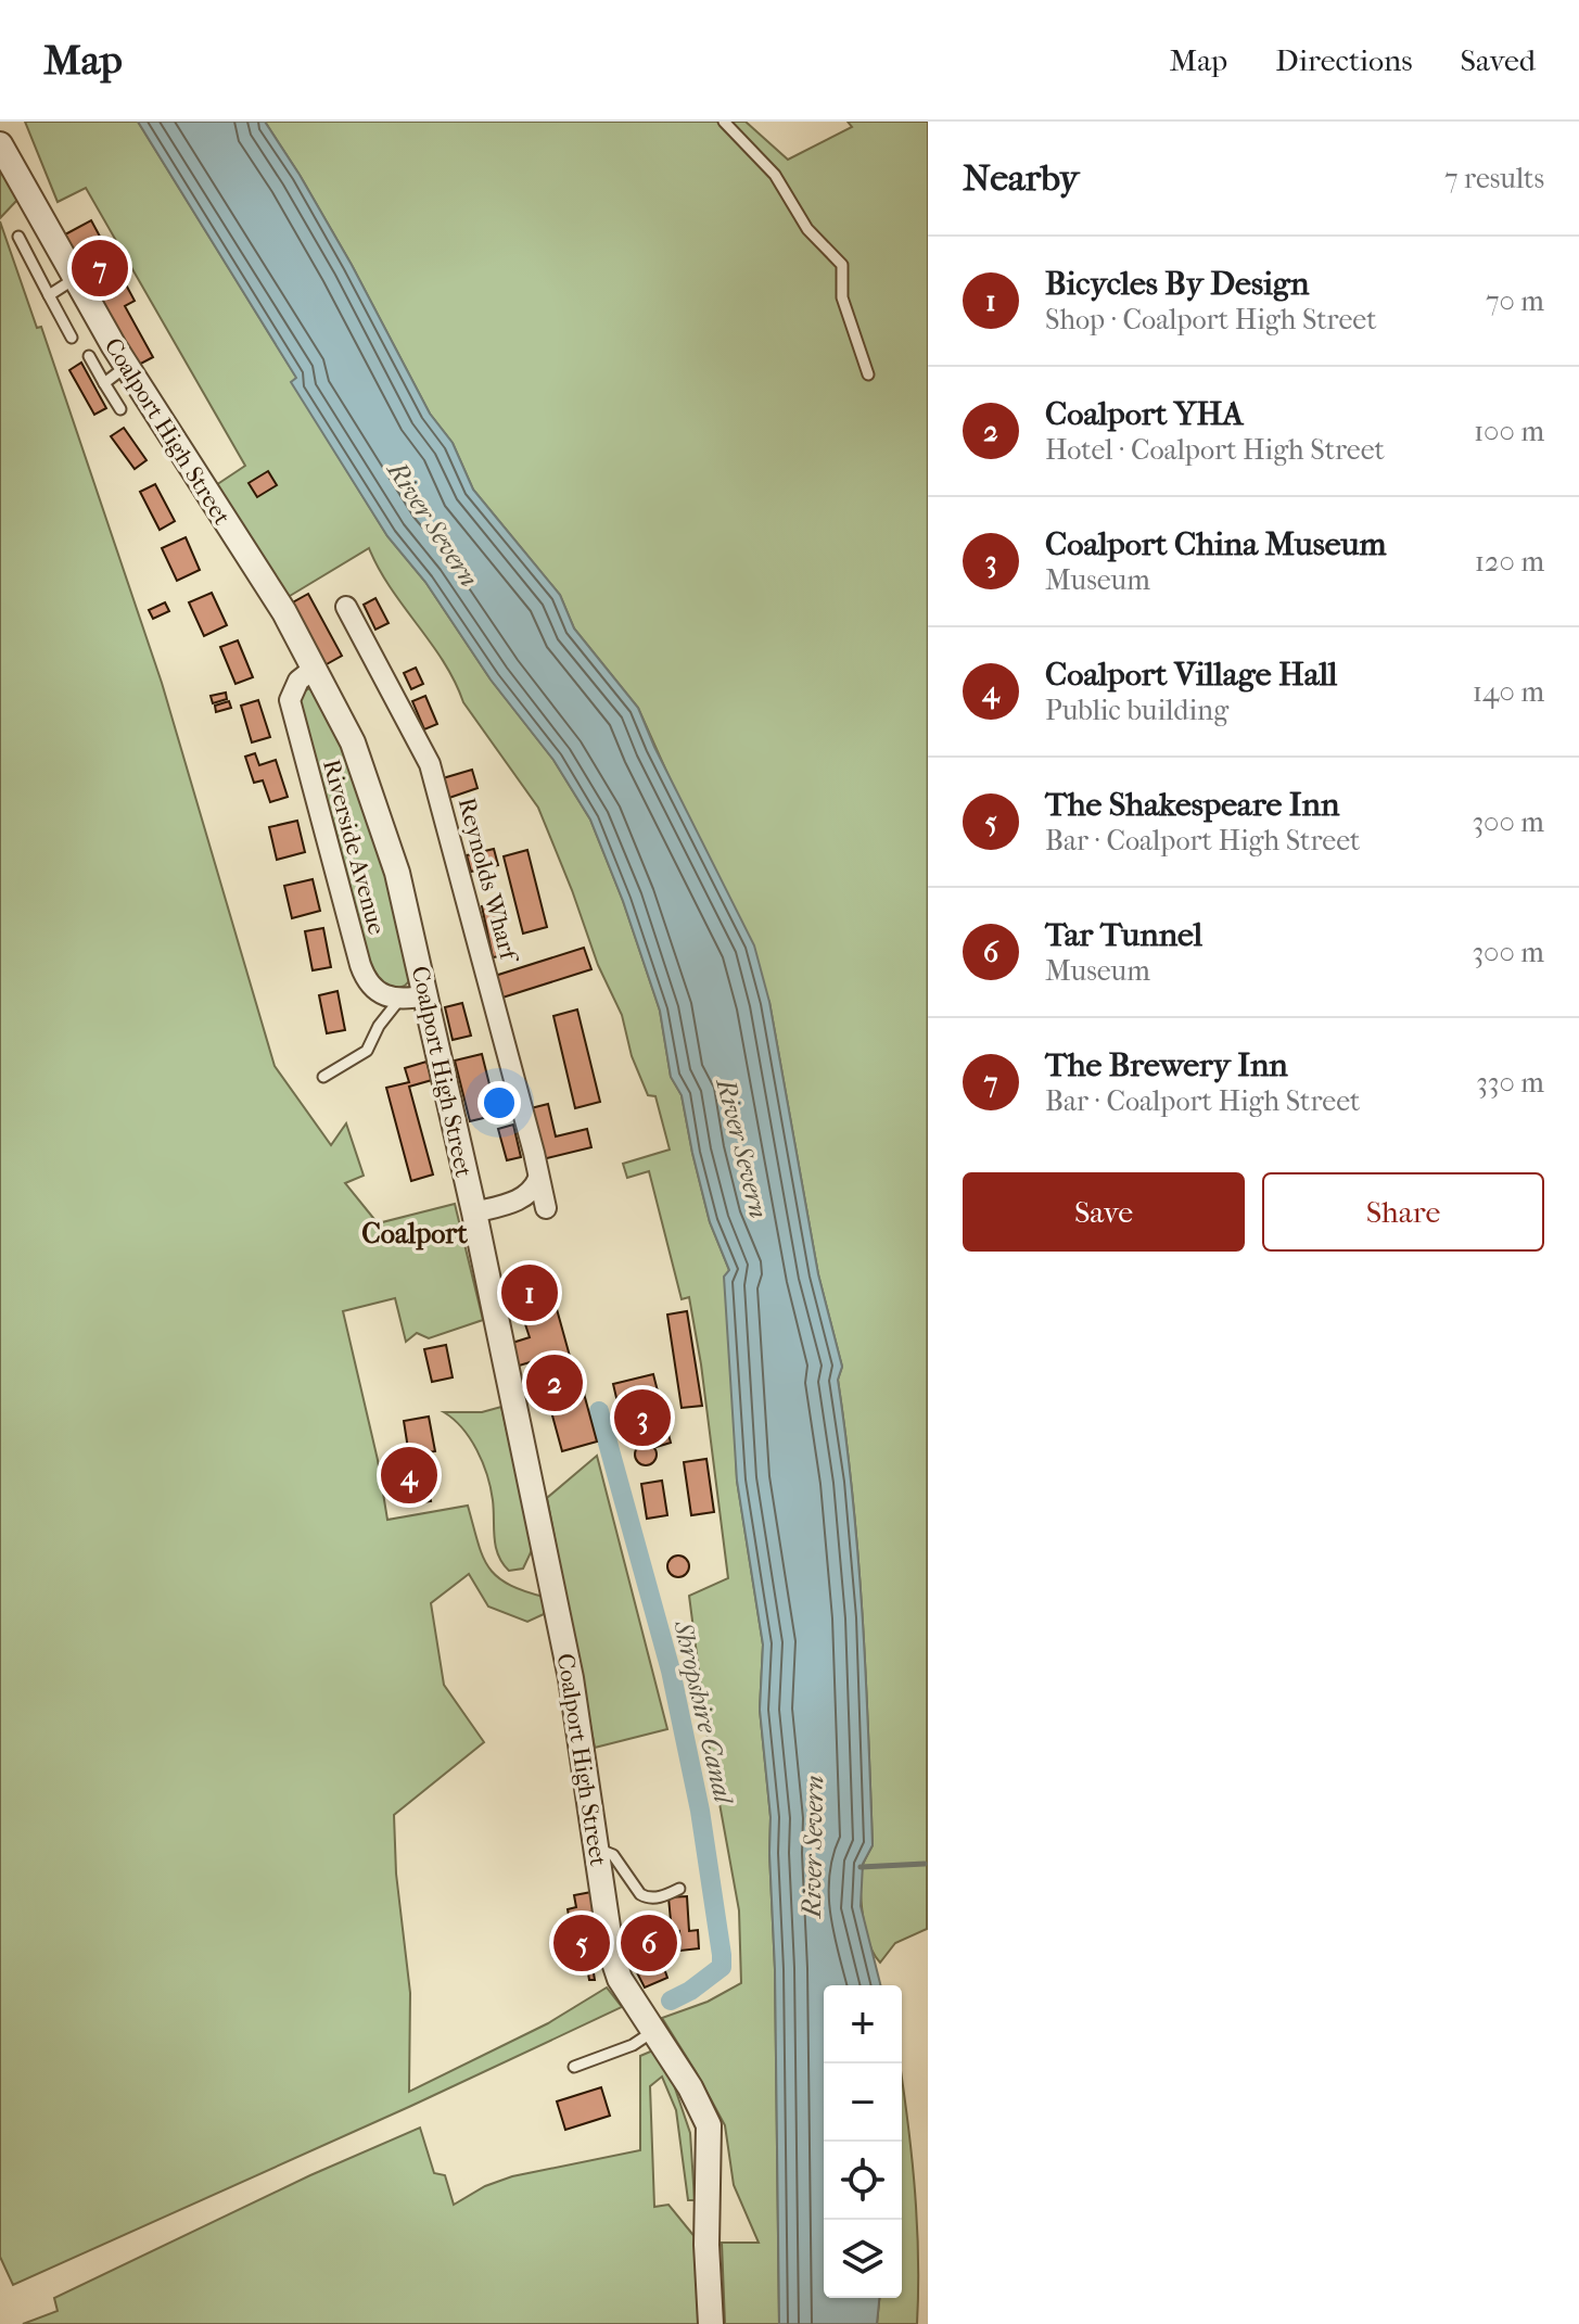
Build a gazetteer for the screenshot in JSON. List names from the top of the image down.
{
  "streets": {
    "street": ["Coalport High Street", "Riverside Avenue", "Reynolds Wharf"]
  },
  "crossings": [
    ["Coalport High Street", "Riverside Avenue"]
  ],
  "districts": ["Coalport"],
  "water": ["River Severn", "Shropshire Canal"],
  "page": {
    "header": "Map",
    "nav": ["Map", "Directions", "Saved"],
    "heading": ["Nearby", "7 results"],
    "list": [
      {
        "mark": "1",
        "name": "Bicycles By Design",
        "note": "Shop · Coalport High Street",
        "value": "70 m"
      },
      {
        "mark": "2",
        "name": "Coalport YHA",
        "note": "Hotel · Coalport High Street",
        "value": "100 m"
      },
      {
        "mark": "3",
        "name": "Coalport China Museum",
        "note": "Museum",
        "value": "120 m"
      },
      {
        "mark": "4",
        "name": "Coalport Village Hall",
        "note": "Public building",
        "value": "140 m"
      },
      {
        "mark": "5",
        "name": "The Shakespeare Inn",
        "note": "Bar · Coalport High Street",
        "value": "300 m"
      },
      {
        "mark": "6",
        "name": "Tar Tunnel",
        "note": "Museum",
        "value": "300 m"
      },
      {
        "mark": "7",
        "name": "The Brewery Inn",
        "note": "Bar · Coalport High Street",
        "value": "330 m"
      }
    ],
    "pins": [
      "7",
      "1",
      "2",
      "3",
      "4",
      "5",
      "6"
    ],
    "buttons": ["Save", "Share"],
    "map_buttons": ["+", "−"]
  }
}
